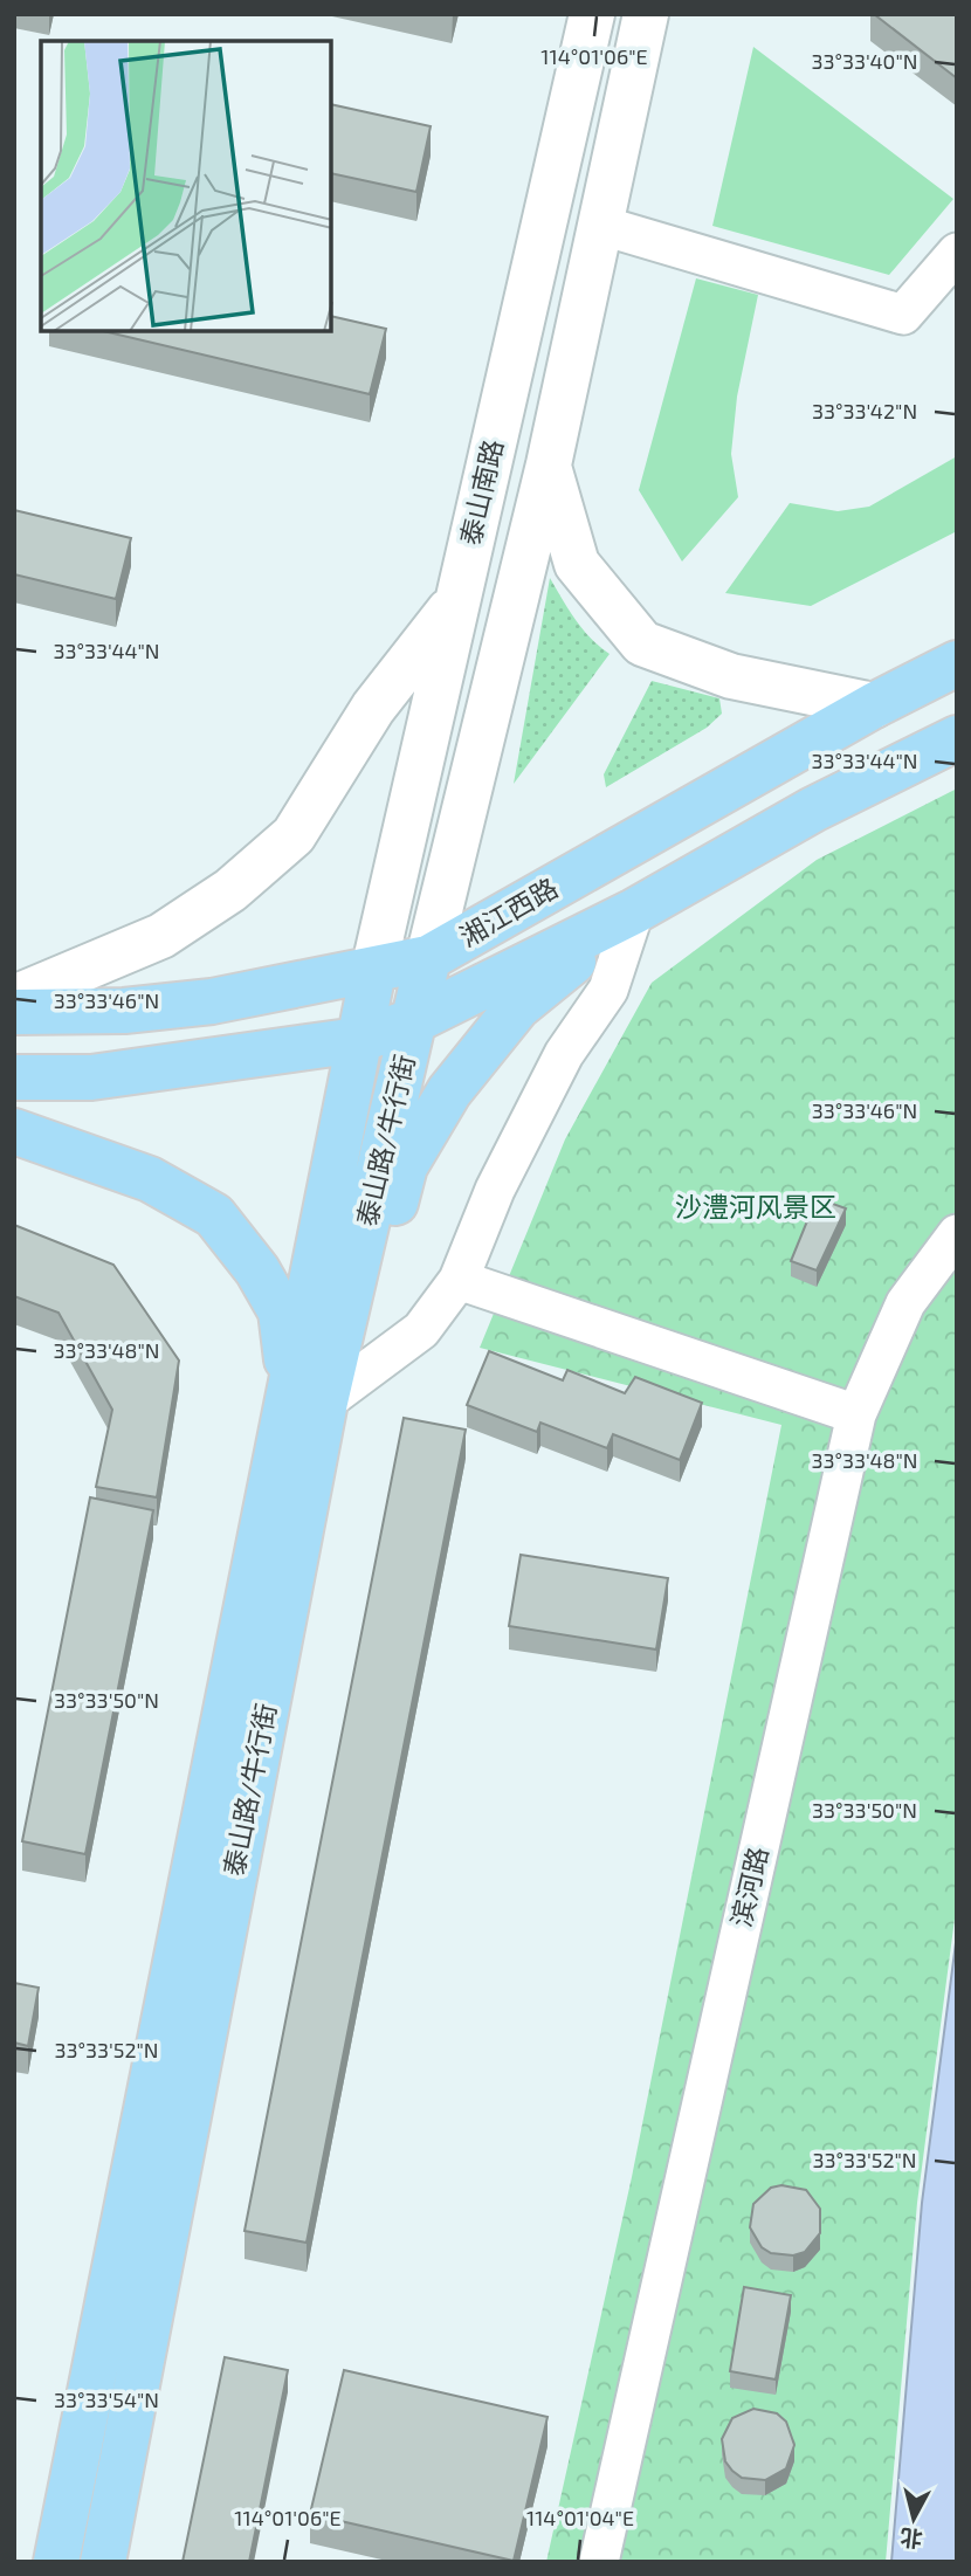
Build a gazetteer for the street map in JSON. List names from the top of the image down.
{
  "streets": {
    "main road": ["泰山南路", "湘江西路", "泰山路/牛行街"],
    "street": ["滨河路"]
  },
  "crossings": [
    ["泰山南路", "湘江西路"],
    ["泰山南路", "泰山路/牛行街"],
    ["湘江西路", "泰山路/牛行街"]
  ],
  "parks": ["沙澧河风景区"],
  "north": "bottom",
  "coordinates": [
    "114°01'06\"E",
    "33°33'40\"N",
    "33°33'42\"N",
    "33°33'44\"N",
    "33°33'46\"N",
    "33°33'48\"N",
    "33°33'50\"N",
    "33°33'52\"N",
    "33°33'54\"N",
    "114°01'04\"E"
  ]
}
